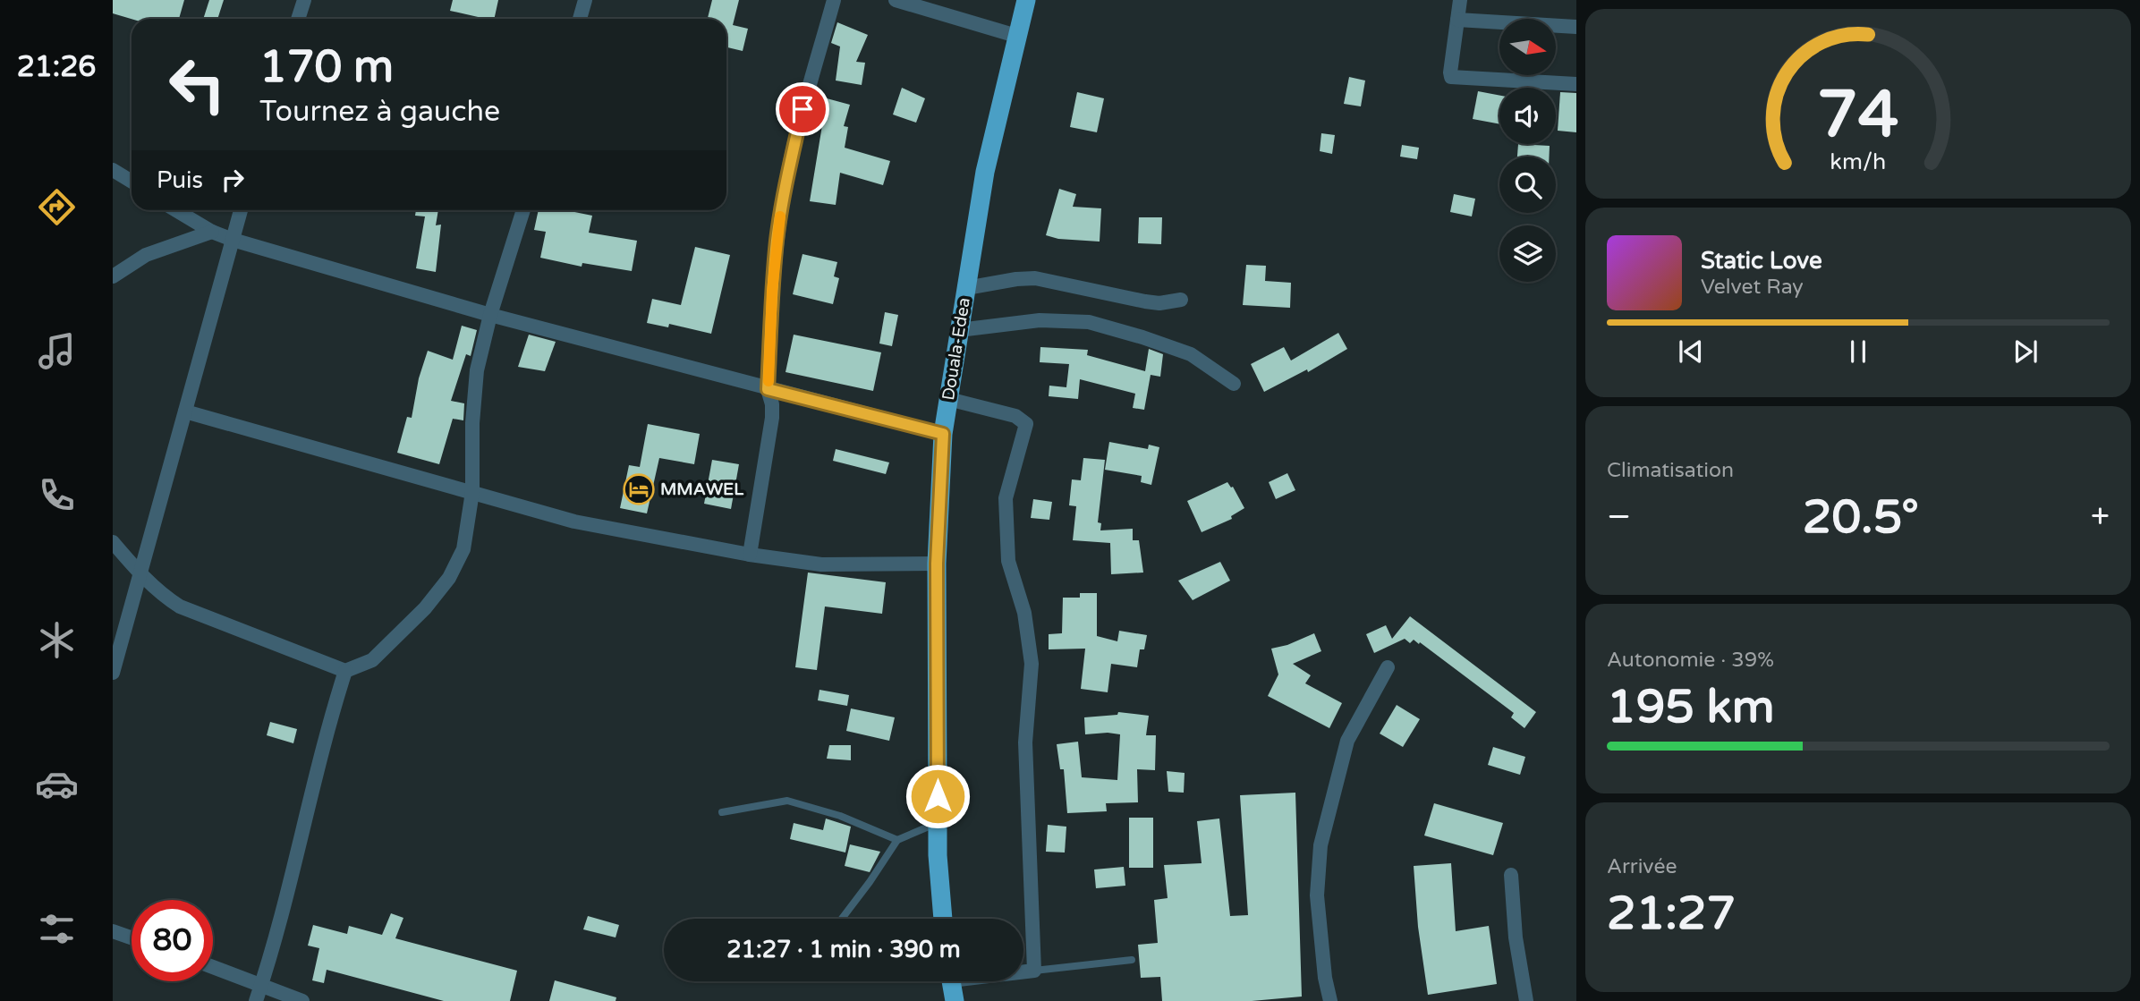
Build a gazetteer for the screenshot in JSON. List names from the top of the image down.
{
  "streets": {
    "highway": ["Douala-Edea"]
  },
  "places": {
    "hotel": ["MMAWEL"]
  },
  "north": "right",
  "page": {
    "tabs": "21:26",
    "turn": ["170 m", "Tournez à gauche"],
    "then": "Puis",
    "song": ["Static Love", "Velvet Ray"],
    "tile": [
      "Climatisation",
      ["Autonomie · 39%", "195 km"],
      ["Arrivée", "21:27"]
    ],
    "heat": ["−", "20.5°", "+"],
    "limit": "80",
    "trip": "21:27 · 1 min · 390 m",
    "gauge": ["74", "km/h"]
  }
}
